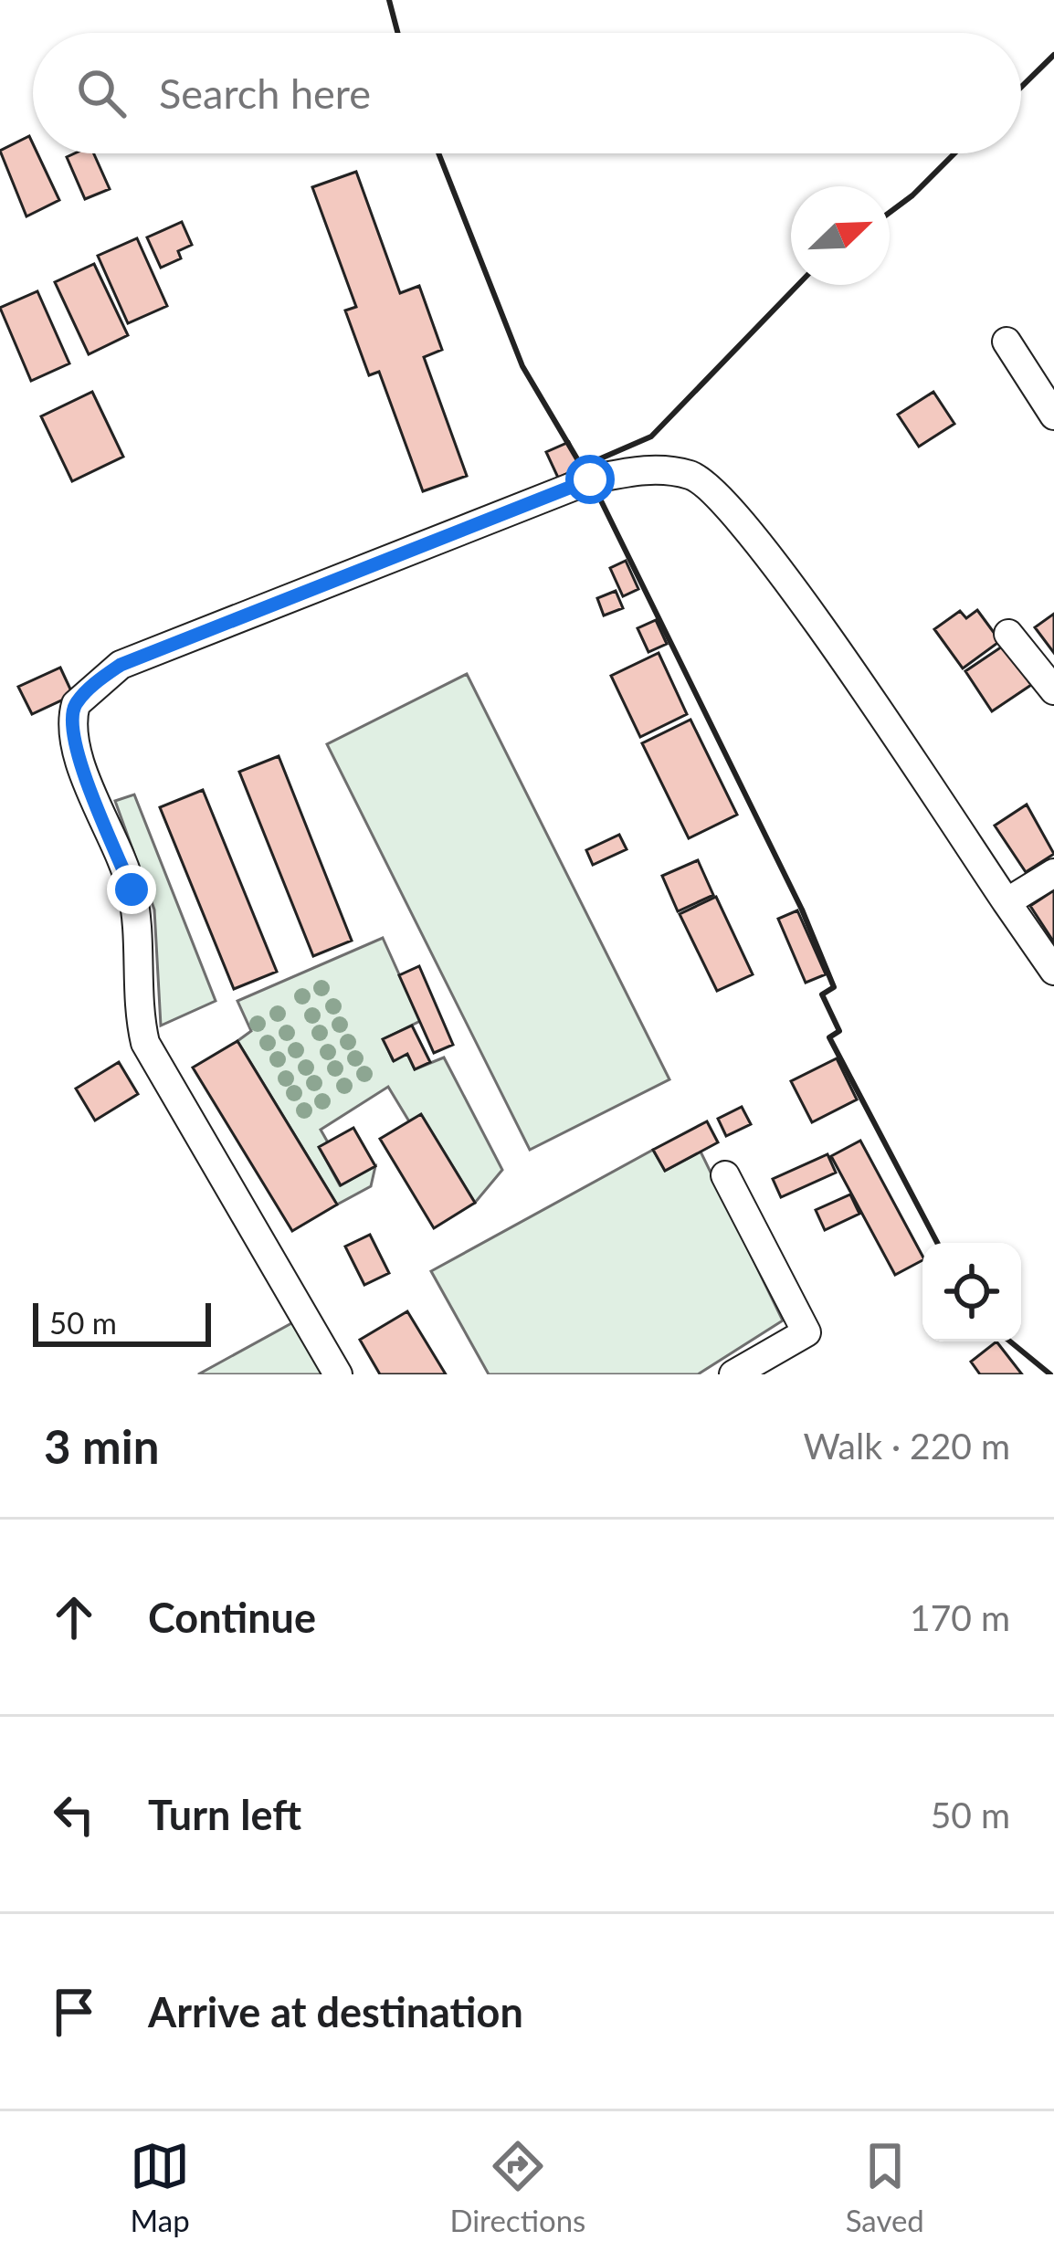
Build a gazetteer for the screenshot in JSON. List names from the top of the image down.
{
  "scale_bar": "50 m",
  "north": "top right",
  "page": {
    "search": "Search here",
    "scale": "50 m",
    "heading": ["3 min", "Walk · 220 m"],
    "list": [
      ["Continue", "170 m"],
      ["Turn left", "50 m"],
      "Arrive at destination"
    ],
    "nav": ["Map", "Directions", "Saved"]
  }
}
